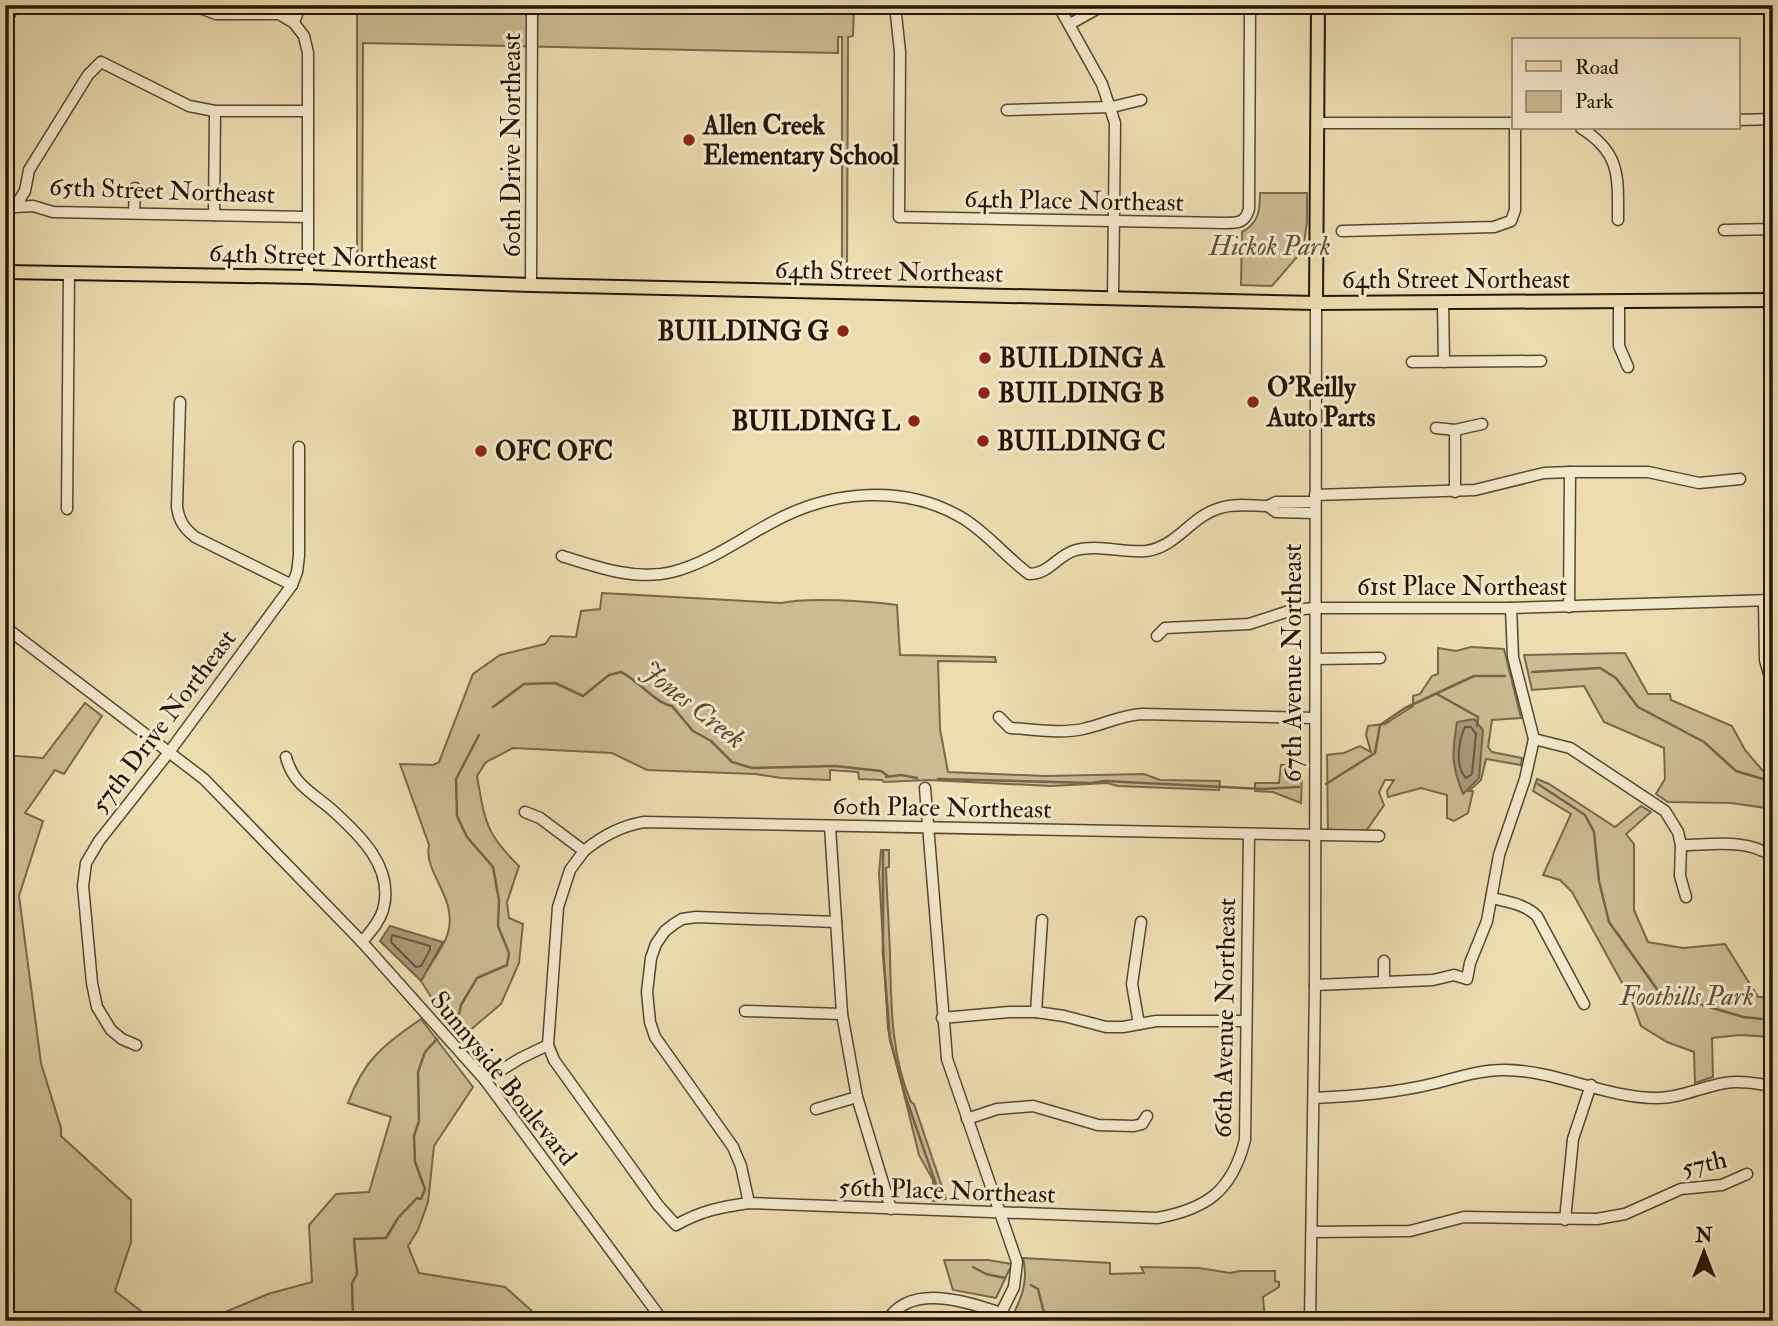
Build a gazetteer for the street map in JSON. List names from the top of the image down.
{
  "streets": {
    "main road": ["64th Street Northeast", "67th Avenue Northeast"],
    "street": [
      "60th Drive Northeast",
      "65th Street Northeast",
      "64th Place Northeast",
      "61st Place Northeast",
      "57th Drive Northeast",
      "60th Place Northeast",
      "66th Avenue Northeast",
      "Sunnyside Boulevard",
      "57th",
      "56th Place Northeast"
    ]
  },
  "crossings": [
    ["60th Drive Northeast", "64th Street Northeast"],
    ["64th Street Northeast", "67th Avenue Northeast"],
    ["61st Place Northeast", "67th Avenue Northeast"],
    ["67th Avenue Northeast", "60th Place Northeast"],
    ["67th Avenue Northeast", "57th"],
    ["57th Drive Northeast", "Sunnyside Boulevard"],
    ["60th Place Northeast", "66th Avenue Northeast"],
    ["66th Avenue Northeast", "56th Place Northeast"]
  ],
  "water": ["Jones Creek"],
  "parks": ["Hickok Park", "Foothills Park"],
  "places": [
    "Allen Creek Elementary School",
    "BUILDING G",
    "BUILDING A",
    "BUILDING B",
    "O'Reilly Auto Parts",
    "BUILDING L",
    "BUILDING C",
    "OFC OFC"
  ],
  "legend": ["Road", "Park"],
  "north": "top"
}
